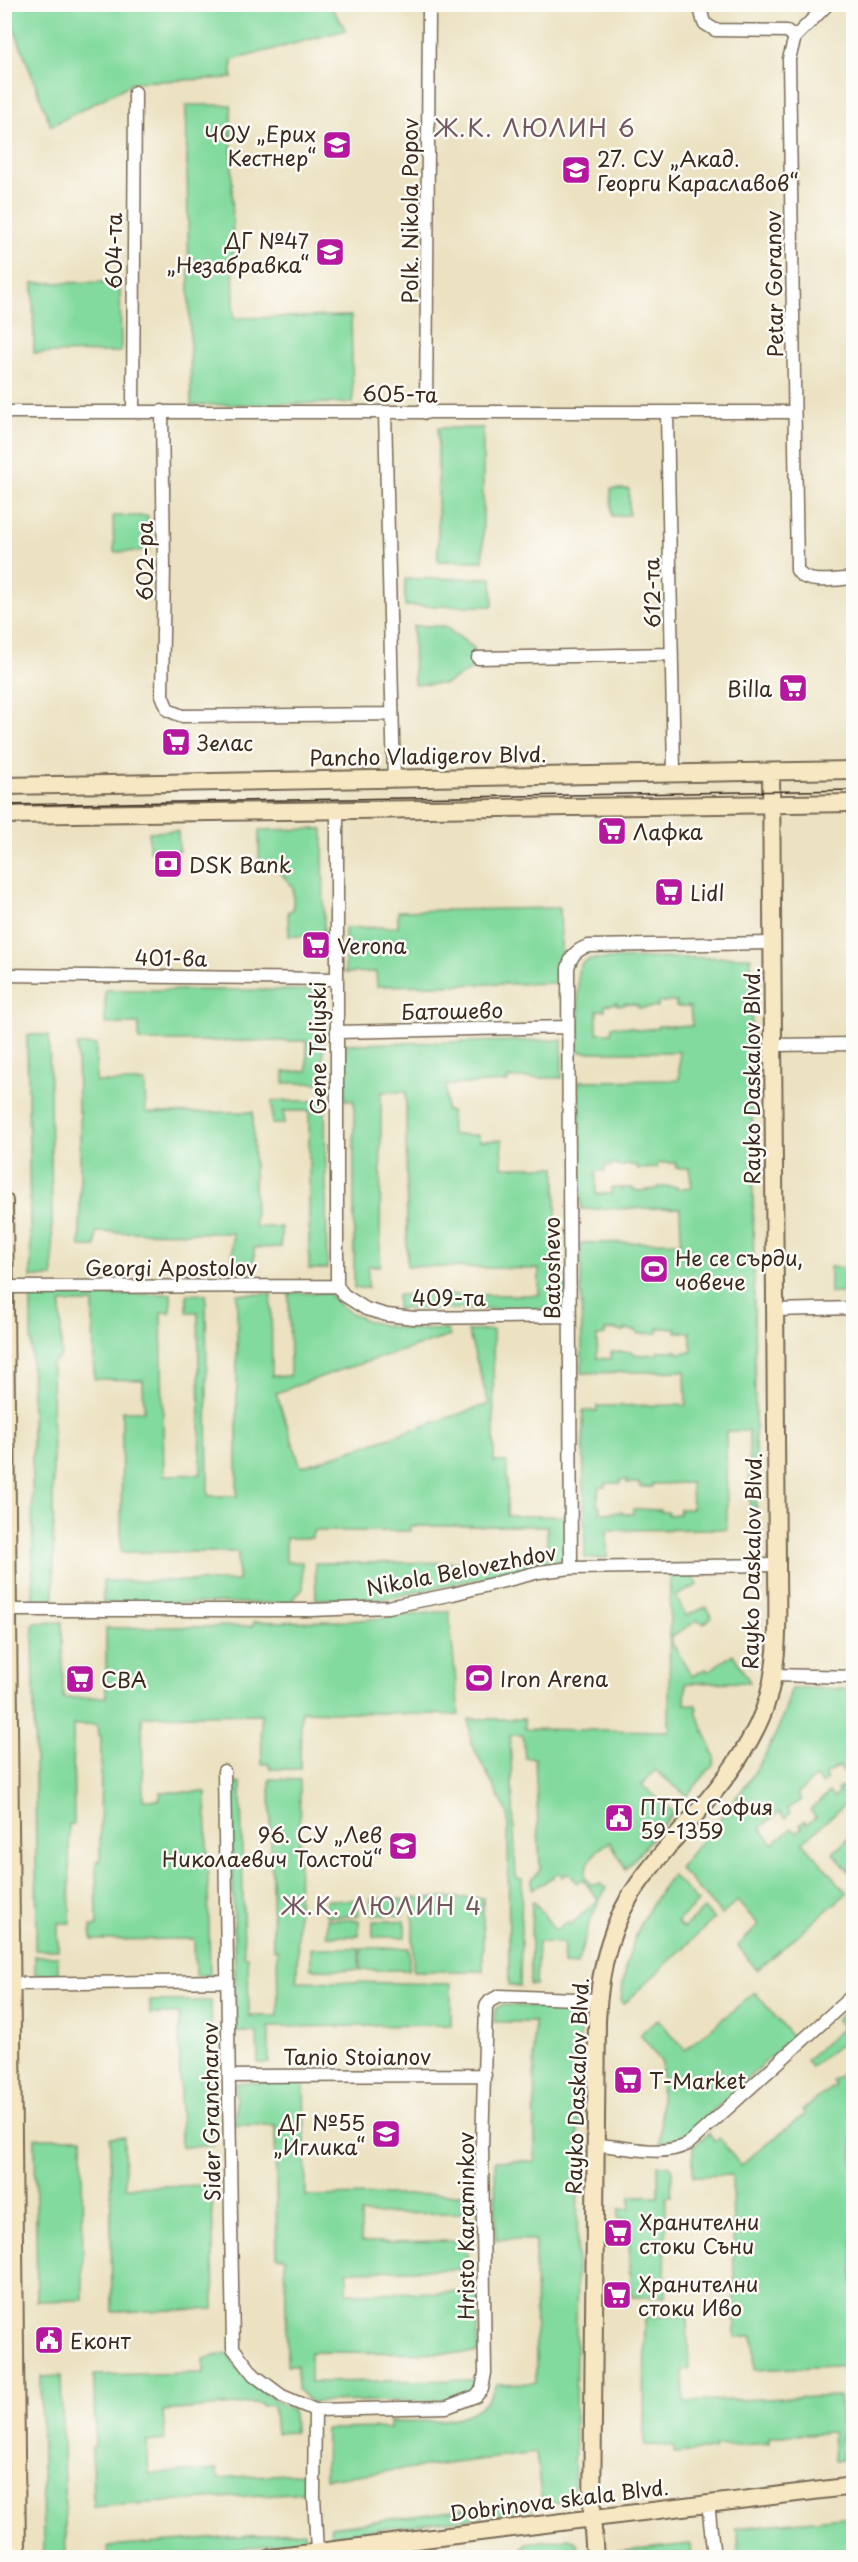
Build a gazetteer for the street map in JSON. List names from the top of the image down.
{
  "streets": {
    "street": [
      "Polk. Nikola Popov",
      "604-та",
      "Petar Goranov",
      "605-та",
      "602-ра",
      "612-та",
      "Pancho Vladigerov Blvd.",
      "401-ва",
      "Батошево",
      "Gene Teliyski",
      "Rayko Daskalov Blvd.",
      "Georgi Apostolov",
      "Batoshevo",
      "409-та",
      "Nikola Belovezhdov",
      "Tanio Stoianov",
      "Sider Grancharov",
      "Hristo Karaminkov",
      "Dobrinova skala Blvd."
    ]
  },
  "crossings": [
    ["Polk. Nikola Popov", "605-та"],
    ["604-та", "605-та"],
    ["Petar Goranov", "605-та"],
    ["605-та", "602-ра"],
    ["605-та", "612-та"],
    ["612-та", "Pancho Vladigerov Blvd."],
    ["Pancho Vladigerov Blvd.", "Rayko Daskalov Blvd."],
    ["401-ва", "Gene Teliyski"],
    ["Батошево", "Gene Teliyski"],
    ["Батошево", "Batoshevo"],
    ["Gene Teliyski", "Georgi Apostolov"],
    ["Gene Teliyski", "409-та"],
    ["Rayko Daskalov Blvd.", "Batoshevo"],
    ["Rayko Daskalov Blvd.", "Nikola Belovezhdov"],
    ["Rayko Daskalov Blvd.", "Hristo Karaminkov"],
    ["Rayko Daskalov Blvd.", "Dobrinova skala Blvd."],
    ["Georgi Apostolov", "409-та"],
    ["Batoshevo", "409-та"],
    ["Batoshevo", "Nikola Belovezhdov"],
    ["Tanio Stoianov", "Sider Grancharov"],
    ["Tanio Stoianov", "Hristo Karaminkov"],
    ["Sider Grancharov", "Hristo Karaminkov"]
  ],
  "districts": ["Ж.К. ЛЮЛИН 6", "Ж.К. ЛЮЛИН 4"],
  "places": {
    "school or university": [
      "ЧОУ „Ерих Кестнер“",
      "27. СУ „Акад. Георги Караславов“",
      "ДГ №47 „Незабравка“",
      "96. СУ „Лев Николаевич Толстой“",
      "ДГ №55 „Иглика“"
    ],
    "supermarket": [
      "Billa",
      "Зелас",
      "Лафка",
      "Lidl",
      "Verona",
      "CBA",
      "T-Market",
      "Хранителни стоки Съни",
      "Хранителни стоки Иво"
    ],
    "bank": ["DSK Bank"],
    "sports": ["Не се сърди, човече", "Iron Arena"],
    "public building": ["ПТТС София 59-1359", "Еконт"]
  }
}
